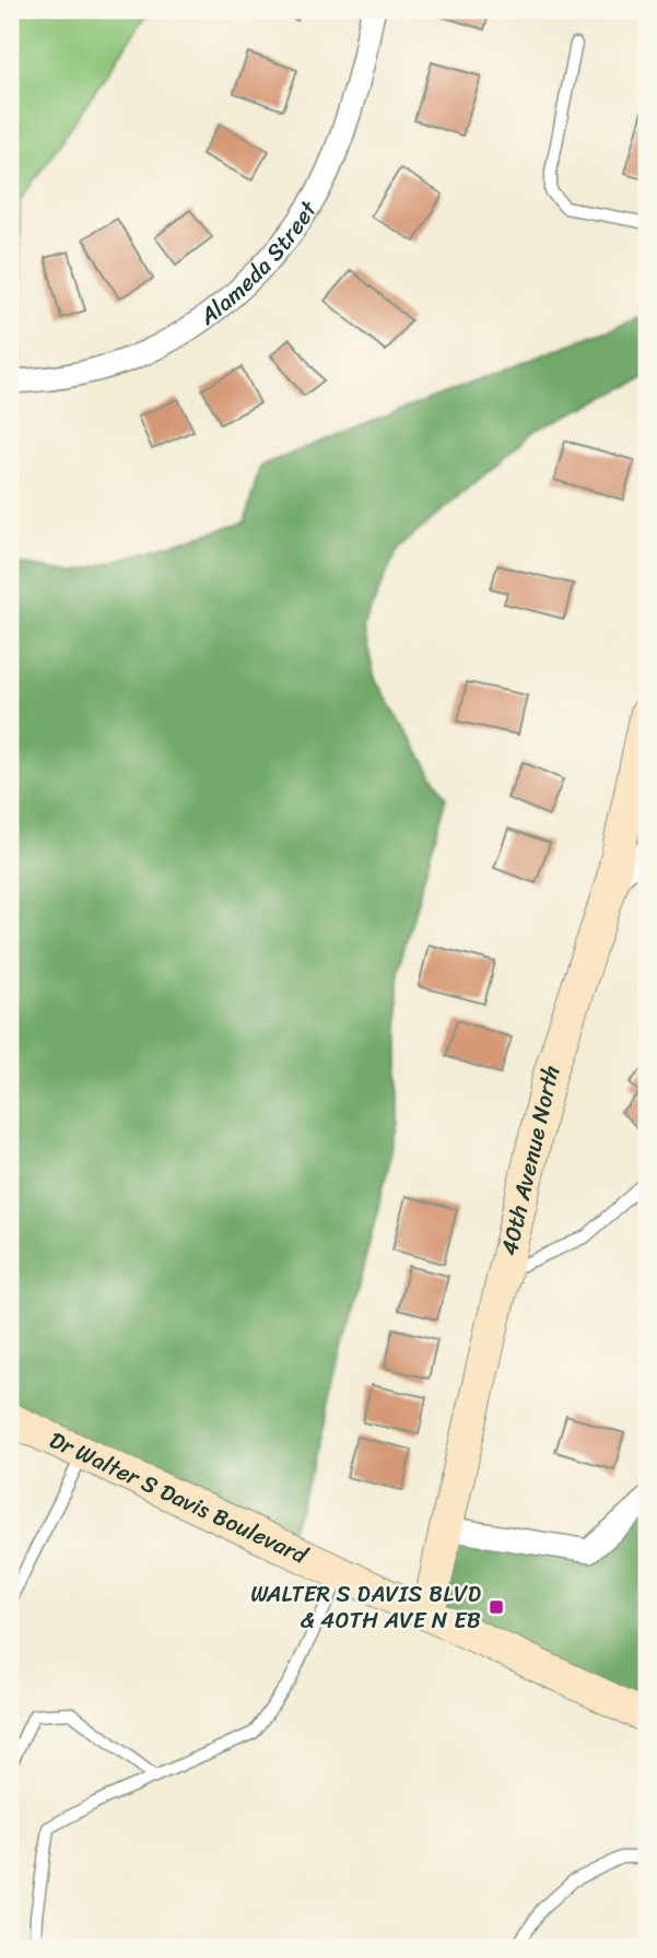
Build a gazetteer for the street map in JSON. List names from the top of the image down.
{
  "streets": {
    "street": ["Alameda Street", "40th Avenue North", "Dr Walter S Davis Boulevard"]
  },
  "crossings": [
    ["40th Avenue North", "Dr Walter S Davis Boulevard"]
  ],
  "places": {
    "transit": ["WALTER S DAVIS BLVD & 40TH AVE N EB"]
  }
}
